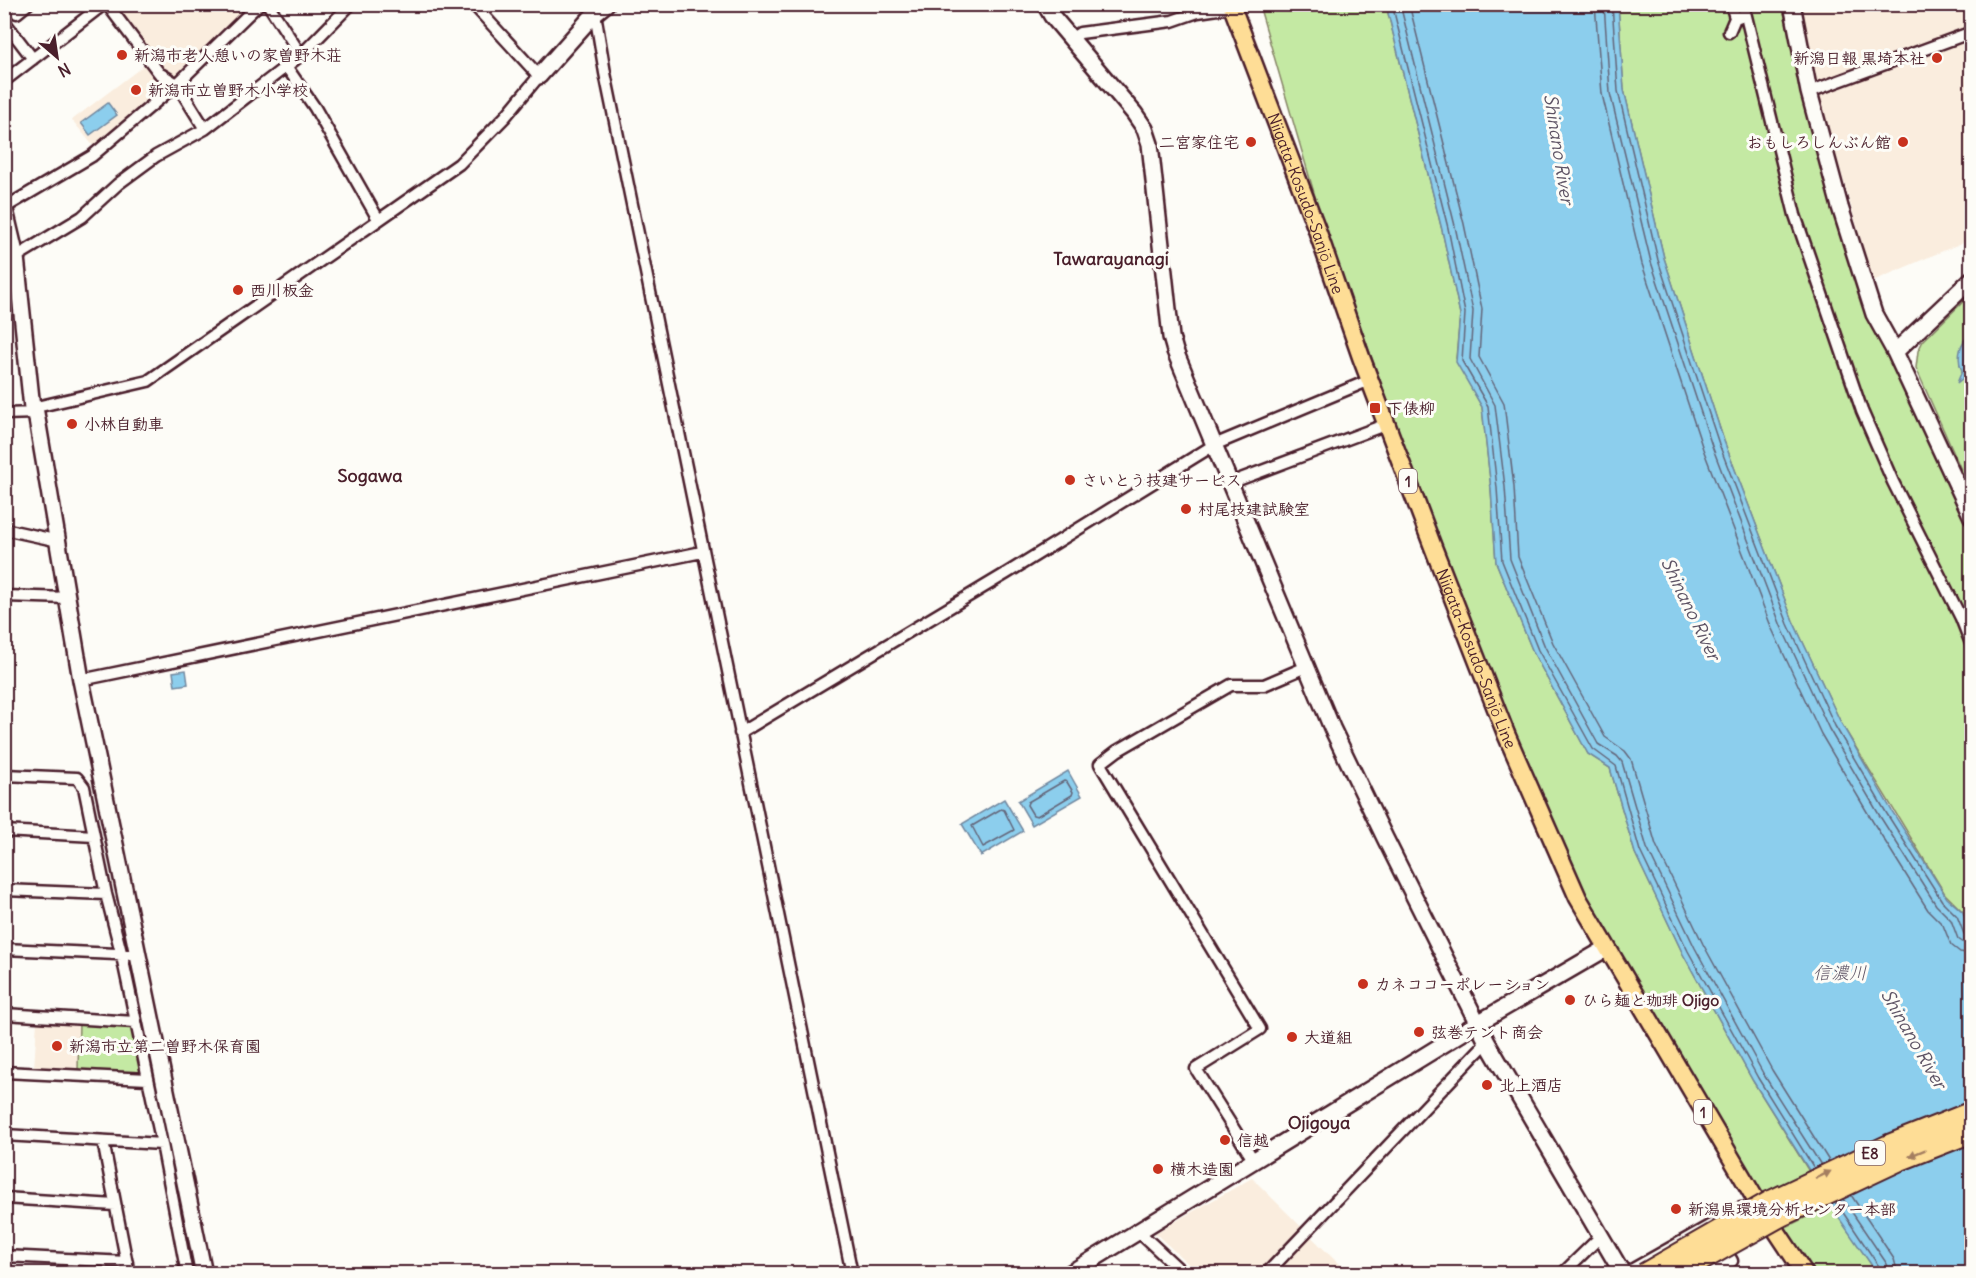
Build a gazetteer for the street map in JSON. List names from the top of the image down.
{
  "streets": {
    "highway": ["E8"],
    "main road": ["Niigata-Kosudo-Sanjō Line", "1"]
  },
  "districts": ["Tawarayanagi", "Sogawa", "Ojigoya"],
  "water": ["Shinano River", "信濃川"],
  "places": {
    "other": [
      "新潟市老人憩いの家曽野木荘",
      "新潟日報 黒埼本社",
      "新潟市立曽野木小学校",
      "二宮家住宅",
      "おもしろしんぶん館",
      "西川板金",
      "小林自動車",
      "さいとう技建サービス",
      "村尾技建試験室",
      "カネココーポレーション",
      "ひら麺と珈琲 Ojigo",
      "弦巻テント商会",
      "大道組",
      "新潟市立第二曽野木保育園",
      "北上酒店",
      "信越",
      "横木造園",
      "新潟県環境分析センター本部"
    ],
    "transit": ["下俵柳"]
  },
  "north": "bottom right"
}
